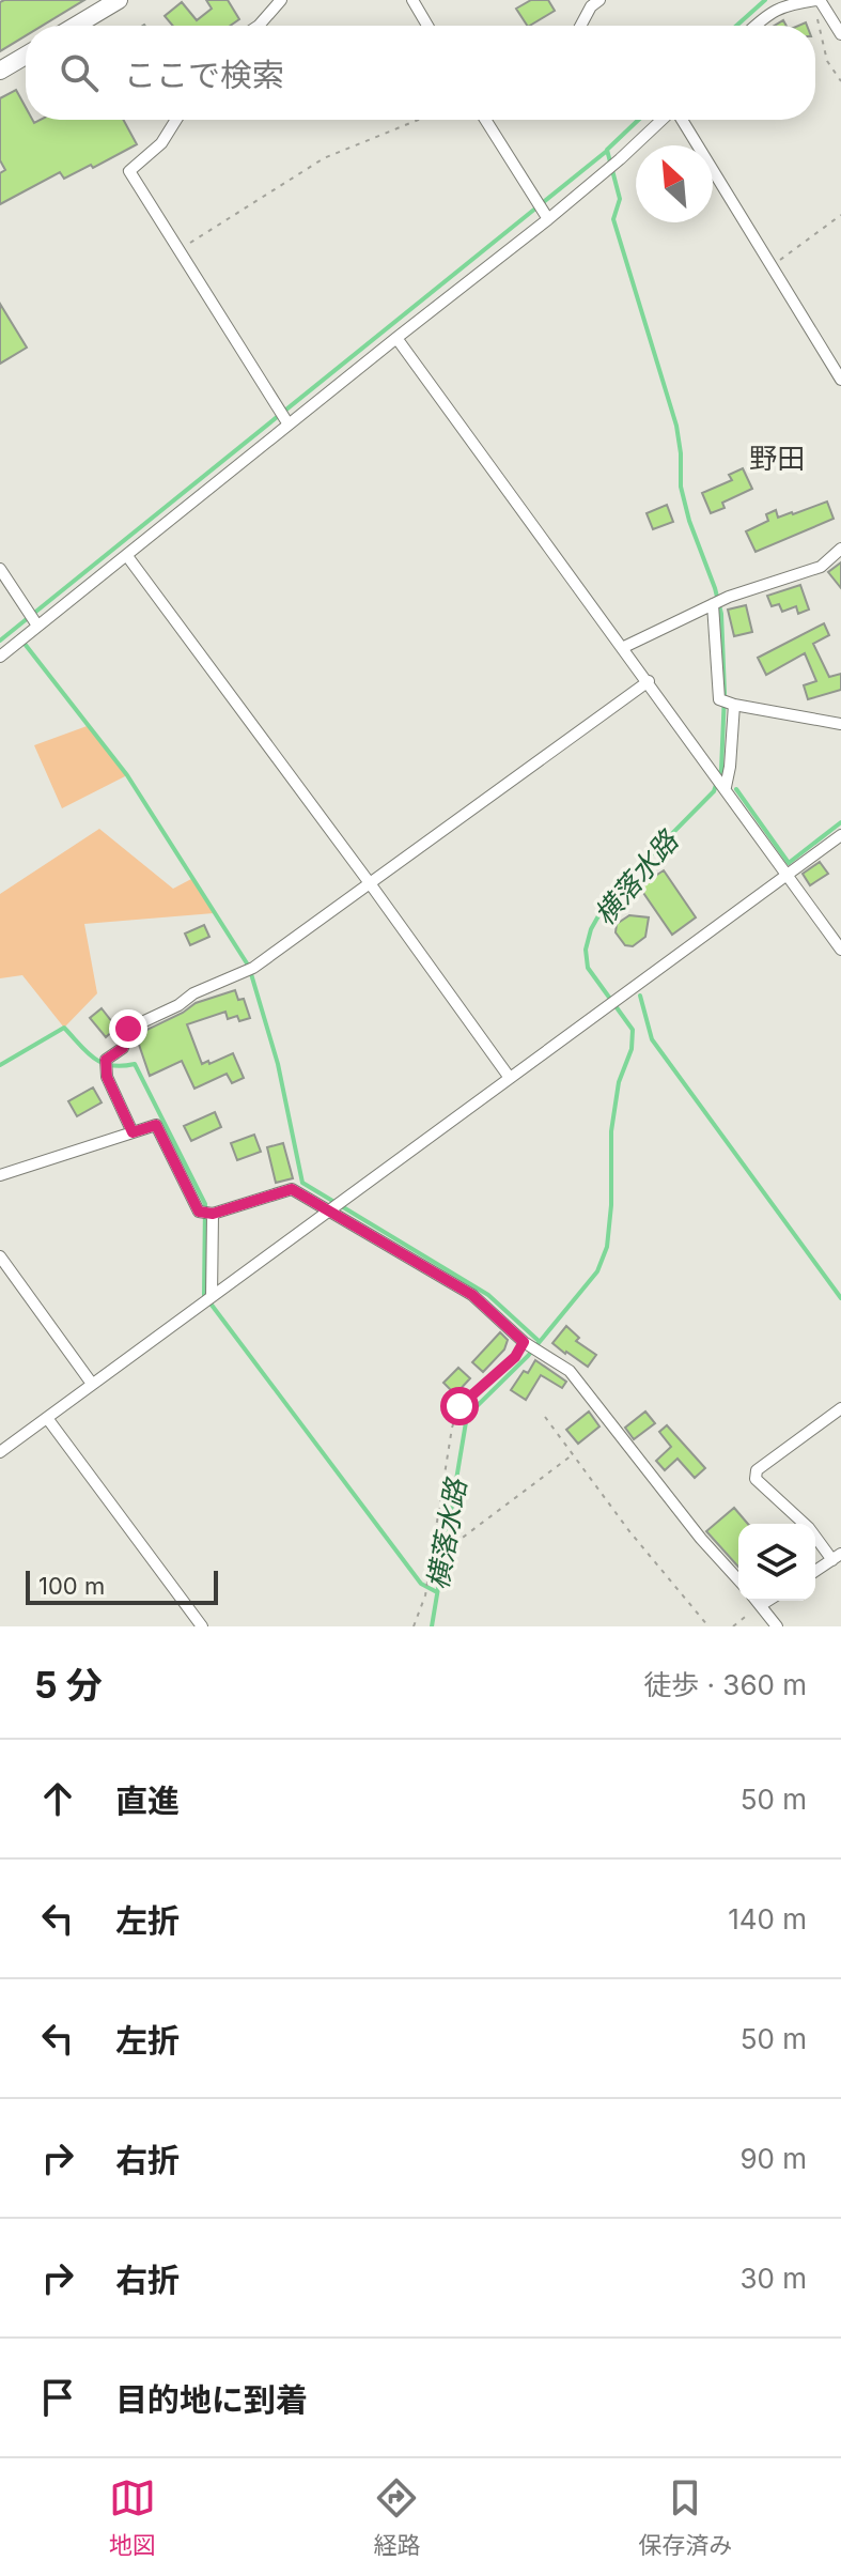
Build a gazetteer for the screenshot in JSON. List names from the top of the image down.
{
  "districts": ["野田"],
  "water": ["横落水路"],
  "scale_bar": "100 m",
  "north": "top left",
  "page": {
    "search": "ここで検索",
    "scale": "100 m",
    "heading": ["5 分", "徒歩 · 360 m"],
    "list": [
      ["直進", "50 m"],
      ["左折", "140 m"],
      ["左折", "50 m"],
      ["右折", "90 m"],
      ["右折", "30 m"],
      "目的地に到着"
    ],
    "nav": ["地図", "経路", "保存済み"]
  }
}
